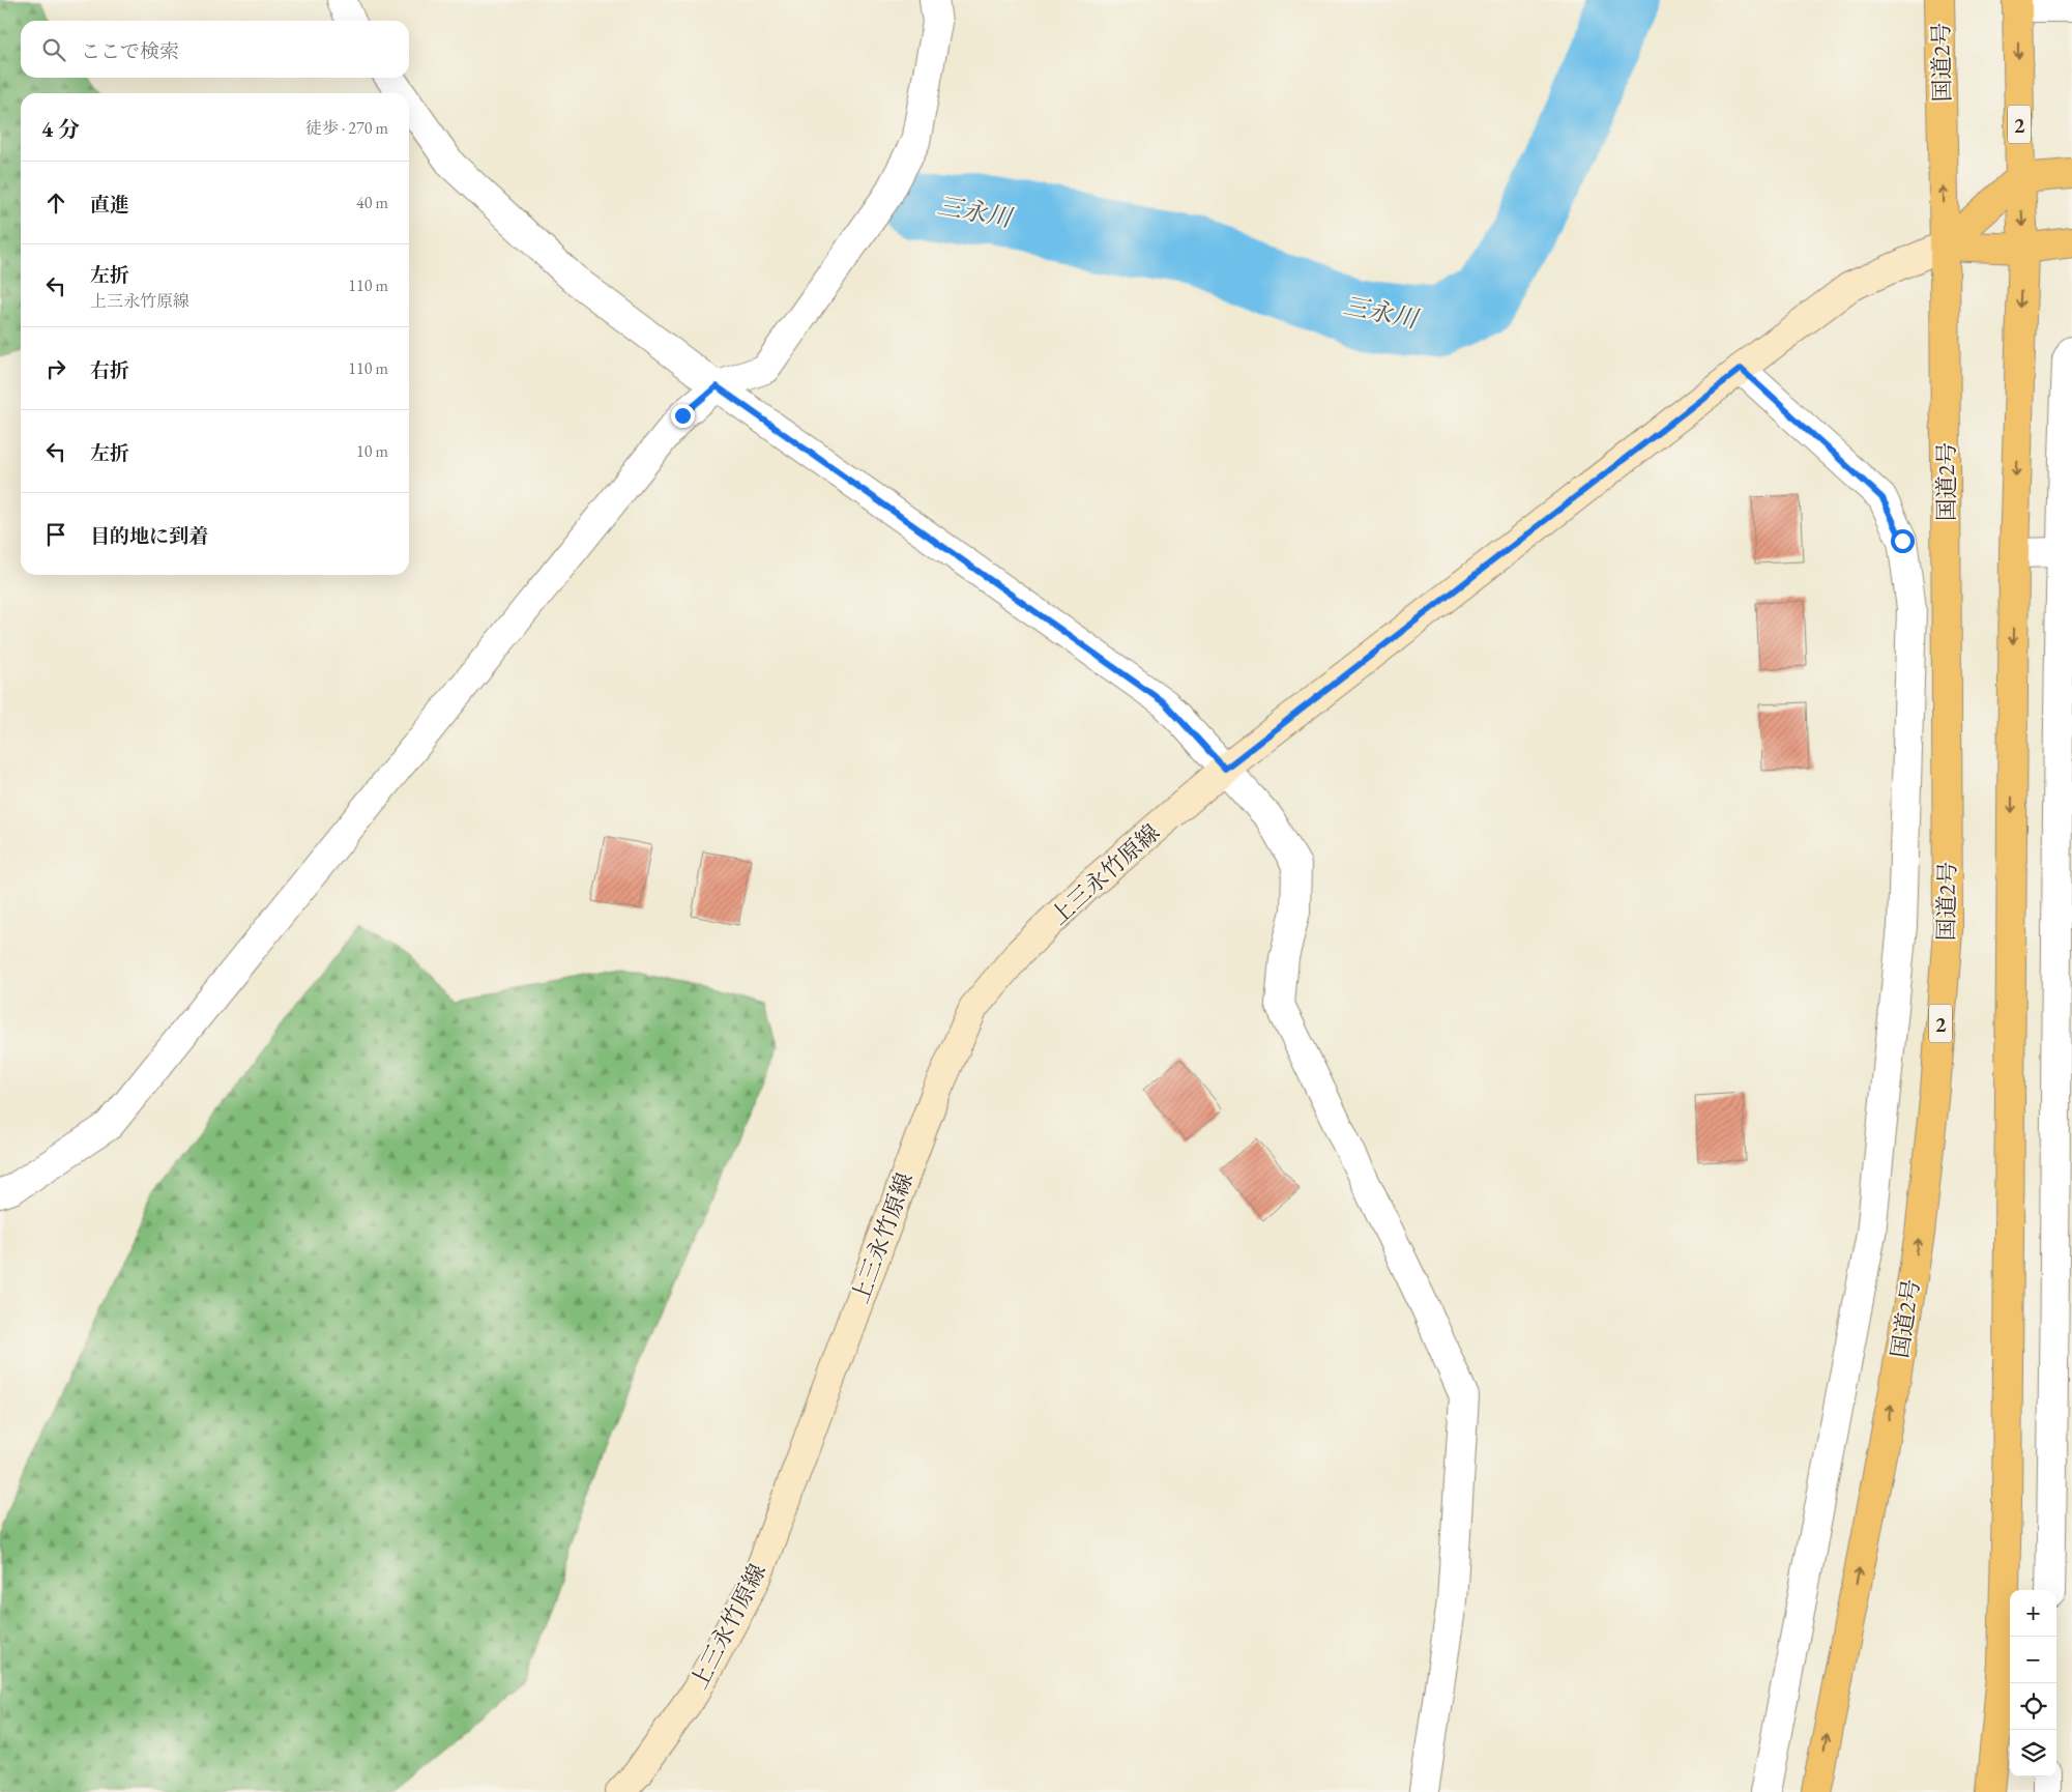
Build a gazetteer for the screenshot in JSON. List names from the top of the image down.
{
  "streets": {
    "highway": ["国道2号", "2"],
    "main road": ["上三永竹原線"]
  },
  "crossings": [
    ["国道2号", "上三永竹原線"]
  ],
  "water": ["三永川"],
  "page": {
    "search": "ここで検索",
    "heading": ["4 分", "徒歩 · 270 m"],
    "list": [
      ["直進", "40 m"],
      ["左折", "上三永竹原線", "110 m"],
      ["右折", "110 m"],
      ["左折", "10 m"],
      "目的地に到着"
    ],
    "map_buttons": ["+", "−"]
  }
}
